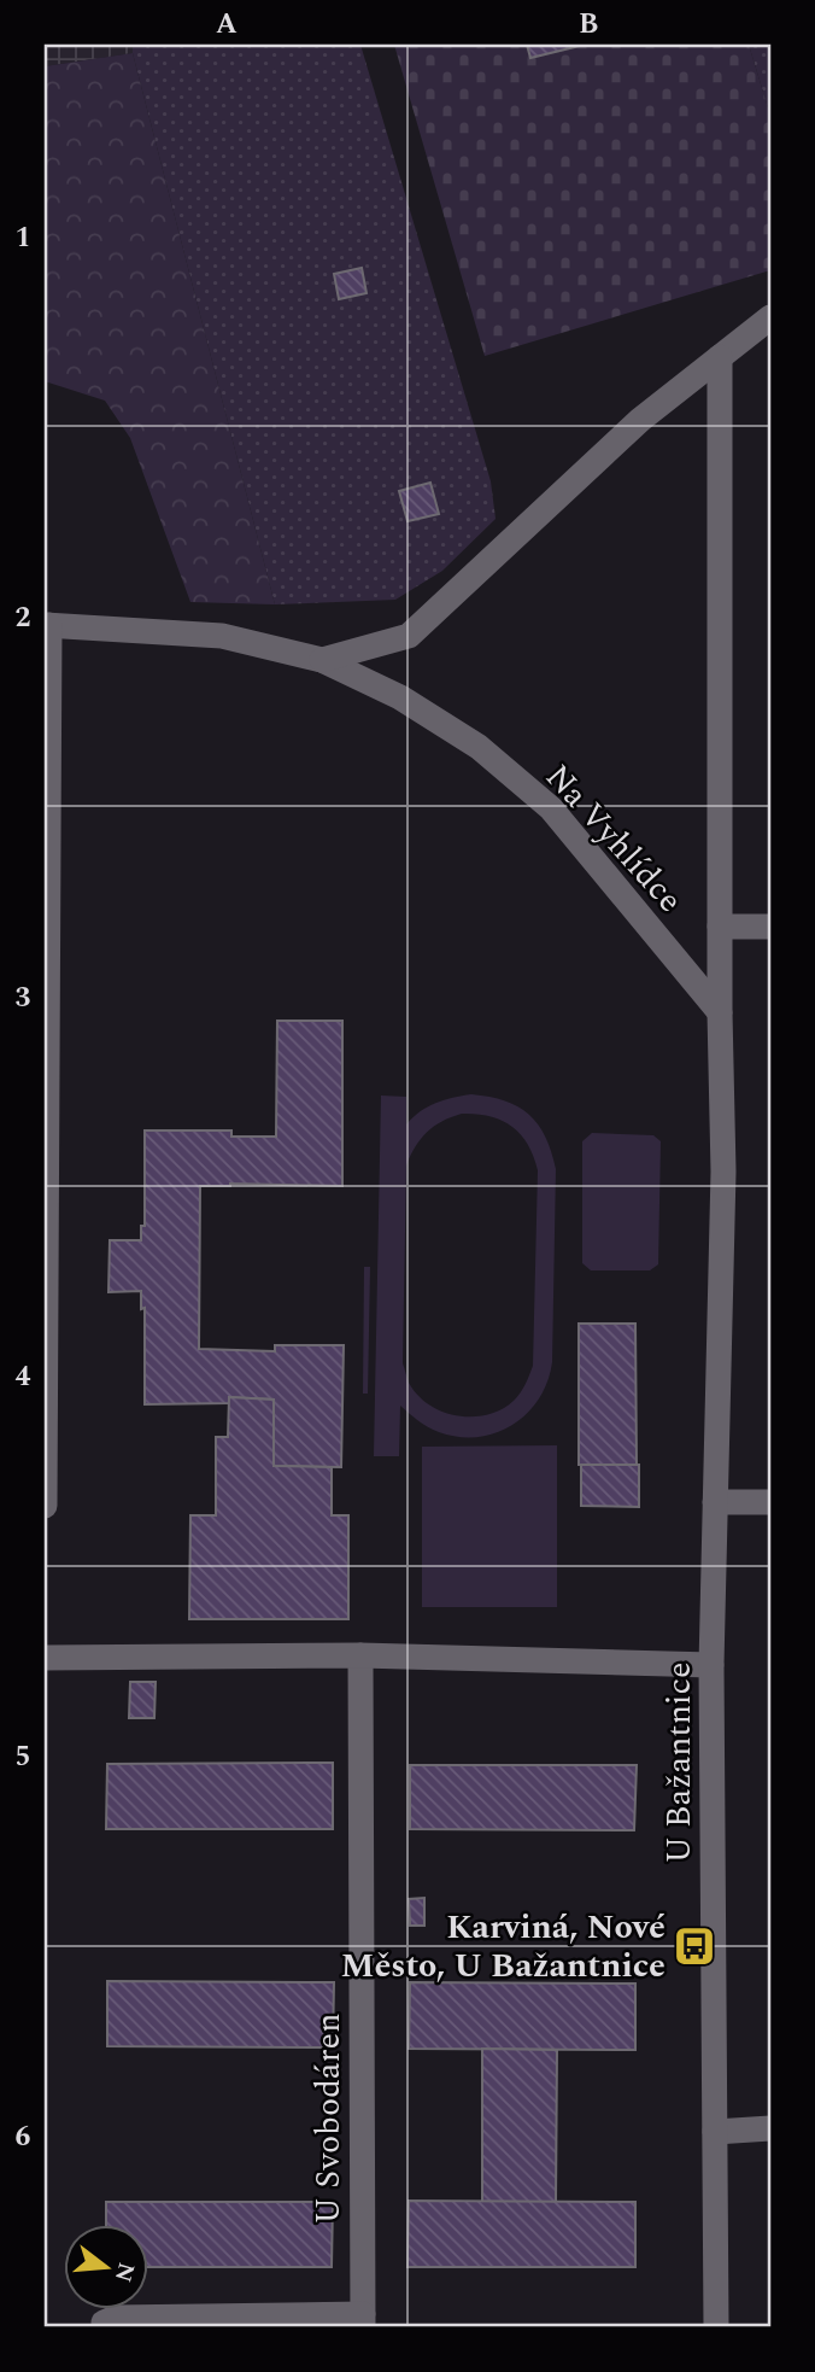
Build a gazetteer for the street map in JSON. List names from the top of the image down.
{
  "streets": {
    "street": ["Na Vyhlídce", "U Bažantnice", "U Svobodáren"]
  },
  "crossings": [
    ["Na Vyhlídce", "U Bažantnice"]
  ],
  "places": {
    "bus stop": ["Karviná, Nové Město, U Bažantnice"]
  },
  "north": "right",
  "grid": {
    "columns": ["A", "B"],
    "rows": [
      "1",
      "2",
      "3",
      "4",
      "5",
      "6"
    ]
  }
}
